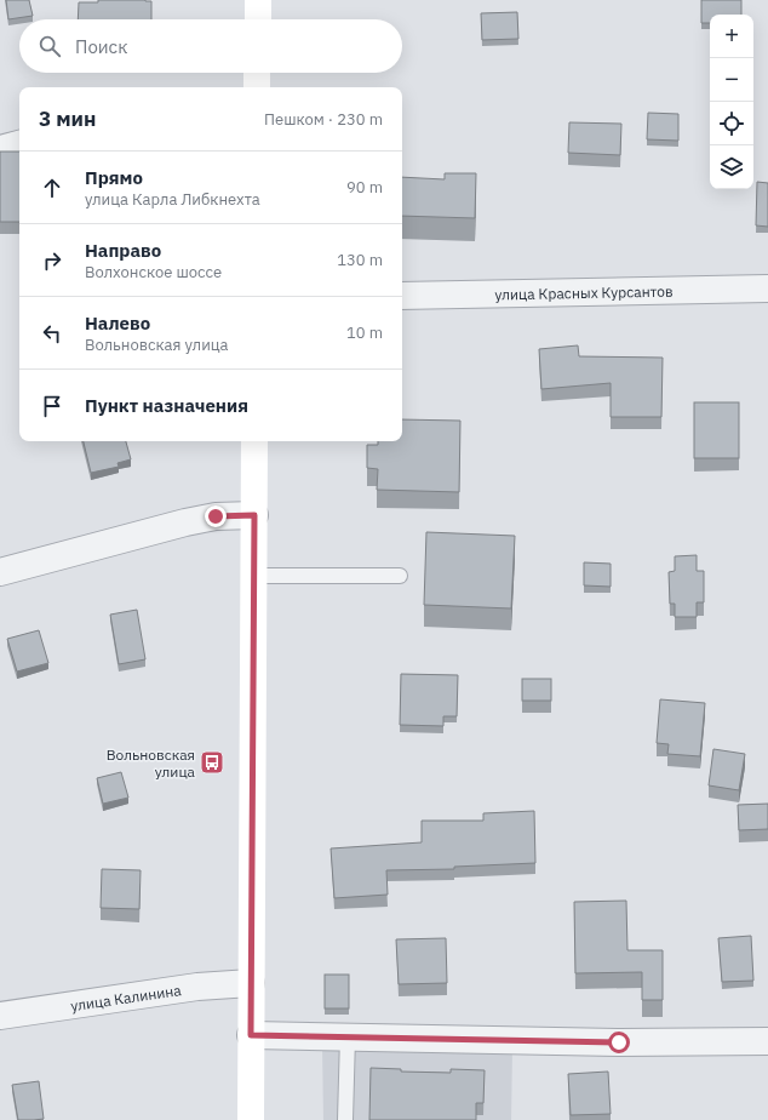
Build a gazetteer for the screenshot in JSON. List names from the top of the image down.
{
  "streets": {
    "street": ["улица Красных Курсантов", "улица Калинина"]
  },
  "places": {
    "bus stop": ["Вольновская улица"]
  },
  "page": {
    "map_buttons": ["+", "−"],
    "search": "Поиск",
    "heading": ["3 мин", "Пешком · 230 m"],
    "list": [
      ["Прямо", "улица Карла Либкнехта", "90 m"],
      ["Направо", "Волхонское шоссе", "130 m"],
      ["Налево", "Вольновская улица", "10 m"],
      "Пункт назначения"
    ]
  }
}
